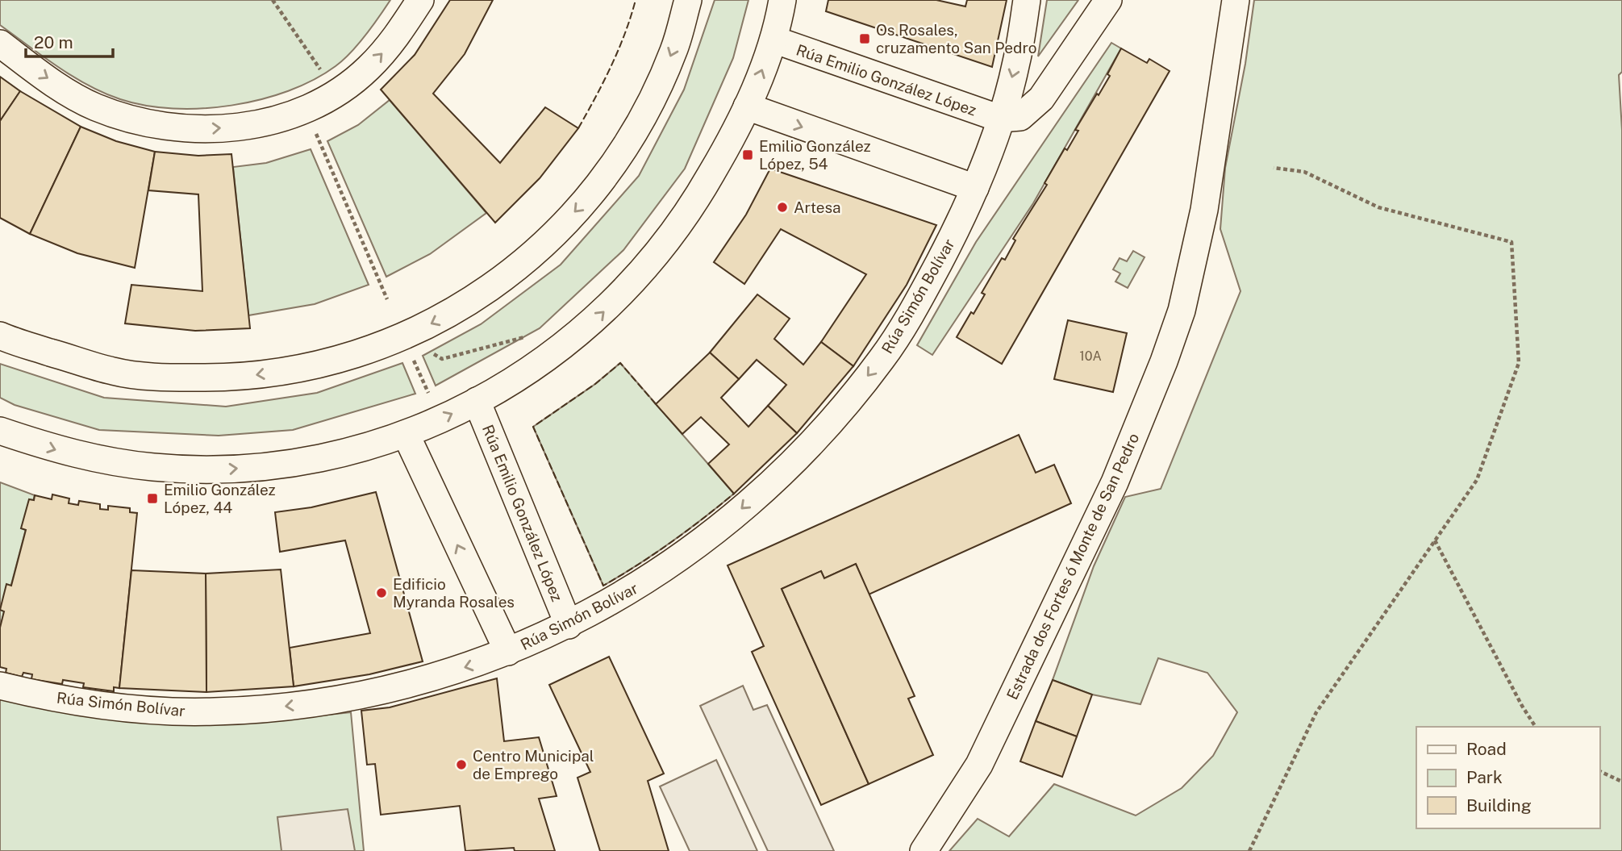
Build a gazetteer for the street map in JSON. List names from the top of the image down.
{
  "streets": {
    "street": ["Rúa Emilio González López", "Rúa Simón Bolívar", "Estrada dos Fortes ó Monte de San Pedro"]
  },
  "crossings": [
    ["Rúa Emilio González López", "Rúa Simón Bolívar"]
  ],
  "places": {
    "transit": ["Os Rosales, cruzamento San Pedro", "Emilio González López, 54", "Emilio González López, 44"],
    "other": ["Artesa", "Edificio Myranda Rosales", "Centro Municipal de Emprego"]
  },
  "house_numbers": ["10A"],
  "legend": ["Road", "Park", "Building"],
  "scale_bar": "20 m"
}
